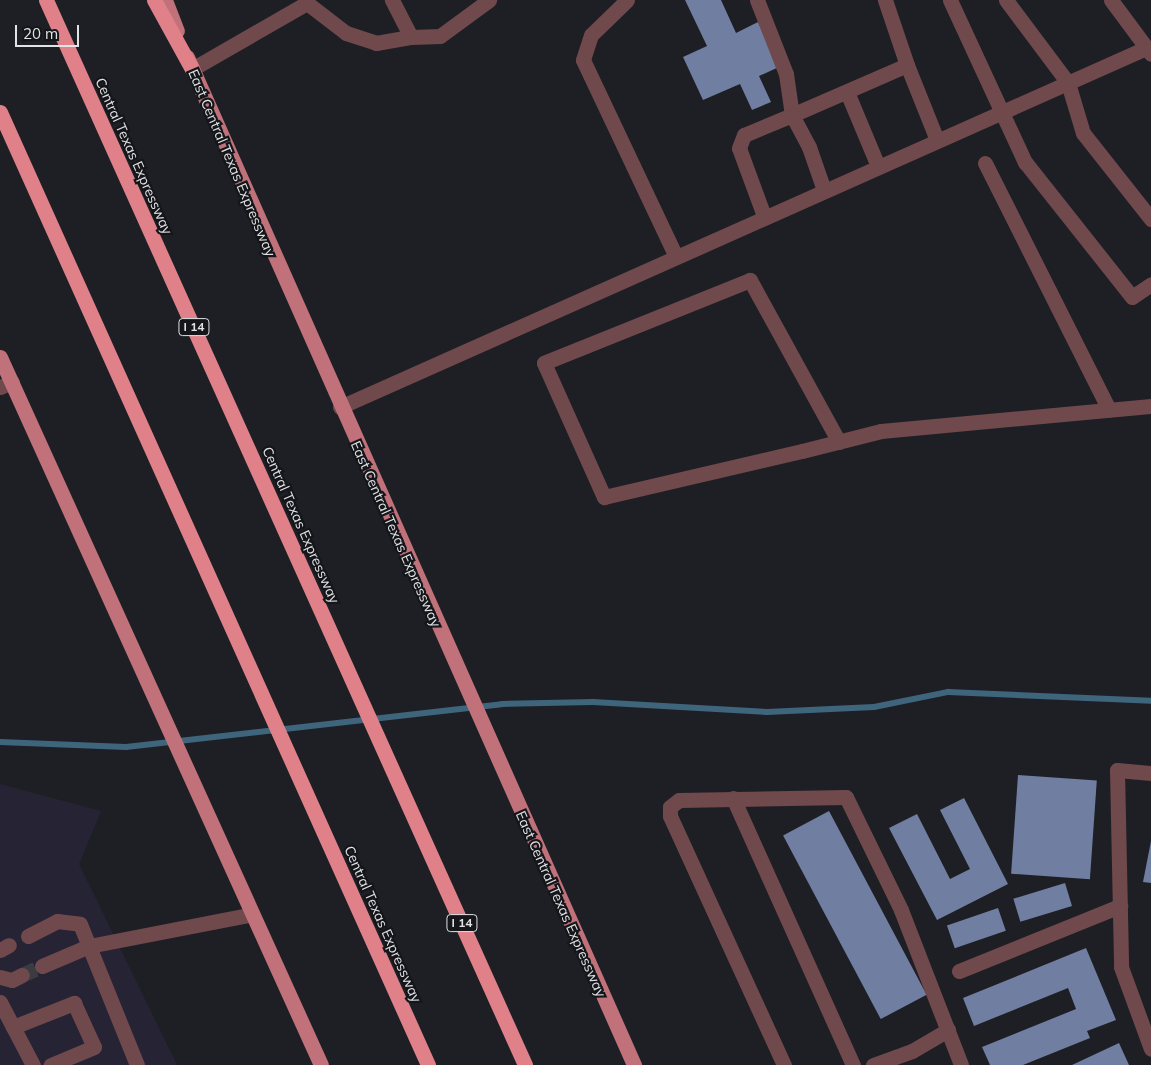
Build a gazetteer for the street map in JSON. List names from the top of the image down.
{
  "streets": {
    "highway": ["Central Texas Expressway", "I 14"],
    "main road": ["East Central Texas Expressway"]
  },
  "scale_bar": "20 m"
}
